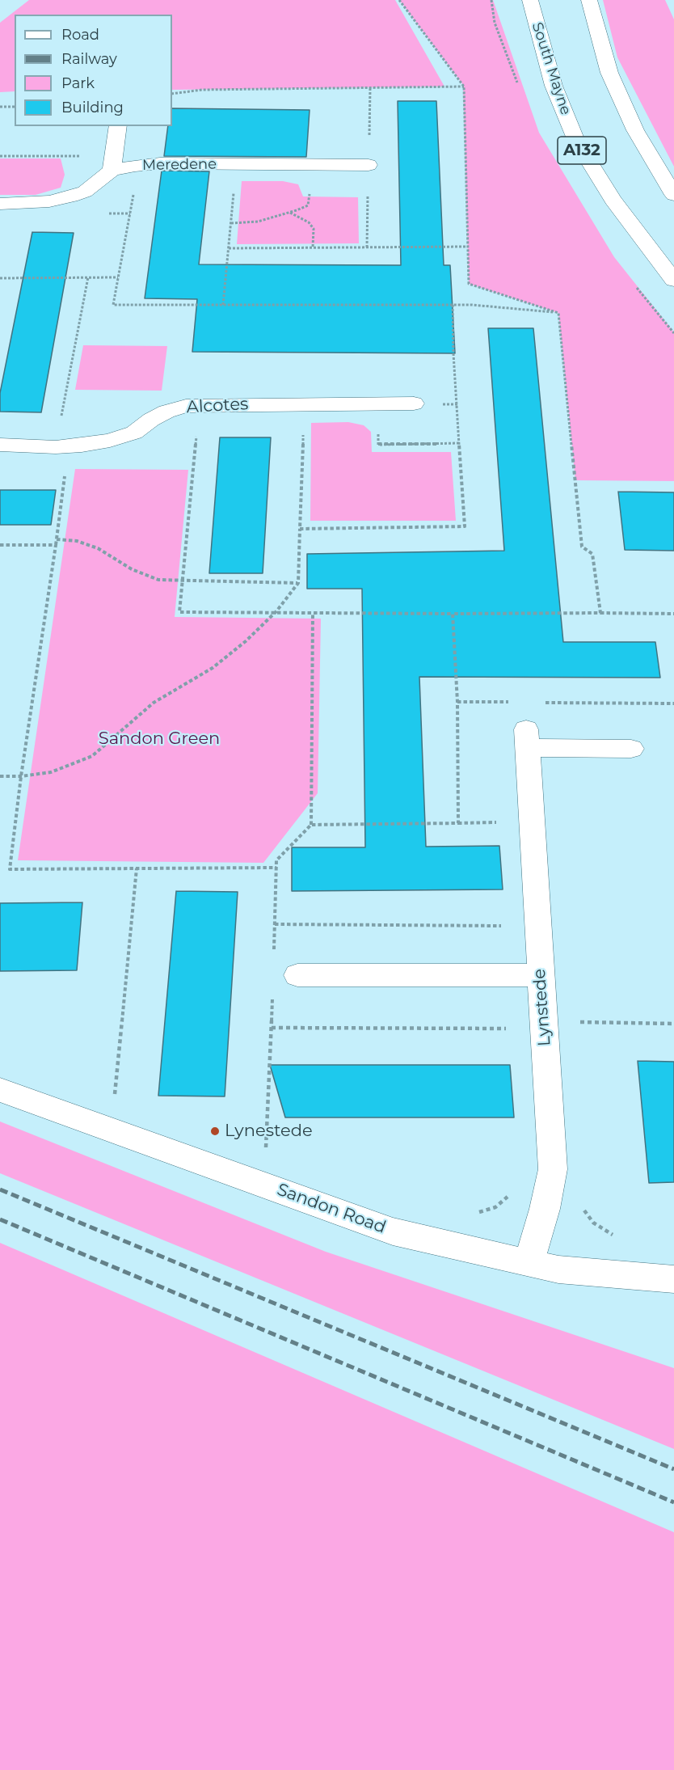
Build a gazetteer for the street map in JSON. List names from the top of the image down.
{
  "streets": {
    "street": [
      "South Mayne",
      "A132",
      "Meredene",
      "Alcotes",
      "Lynstede",
      "Sandon Road"
    ]
  },
  "crossings": [
    ["Lynstede", "Sandon Road"]
  ],
  "parks": ["Sandon Green"],
  "places": ["Lynestede"],
  "legend": [
    "Road",
    "Railway",
    "Park",
    "Building"
  ]
}
